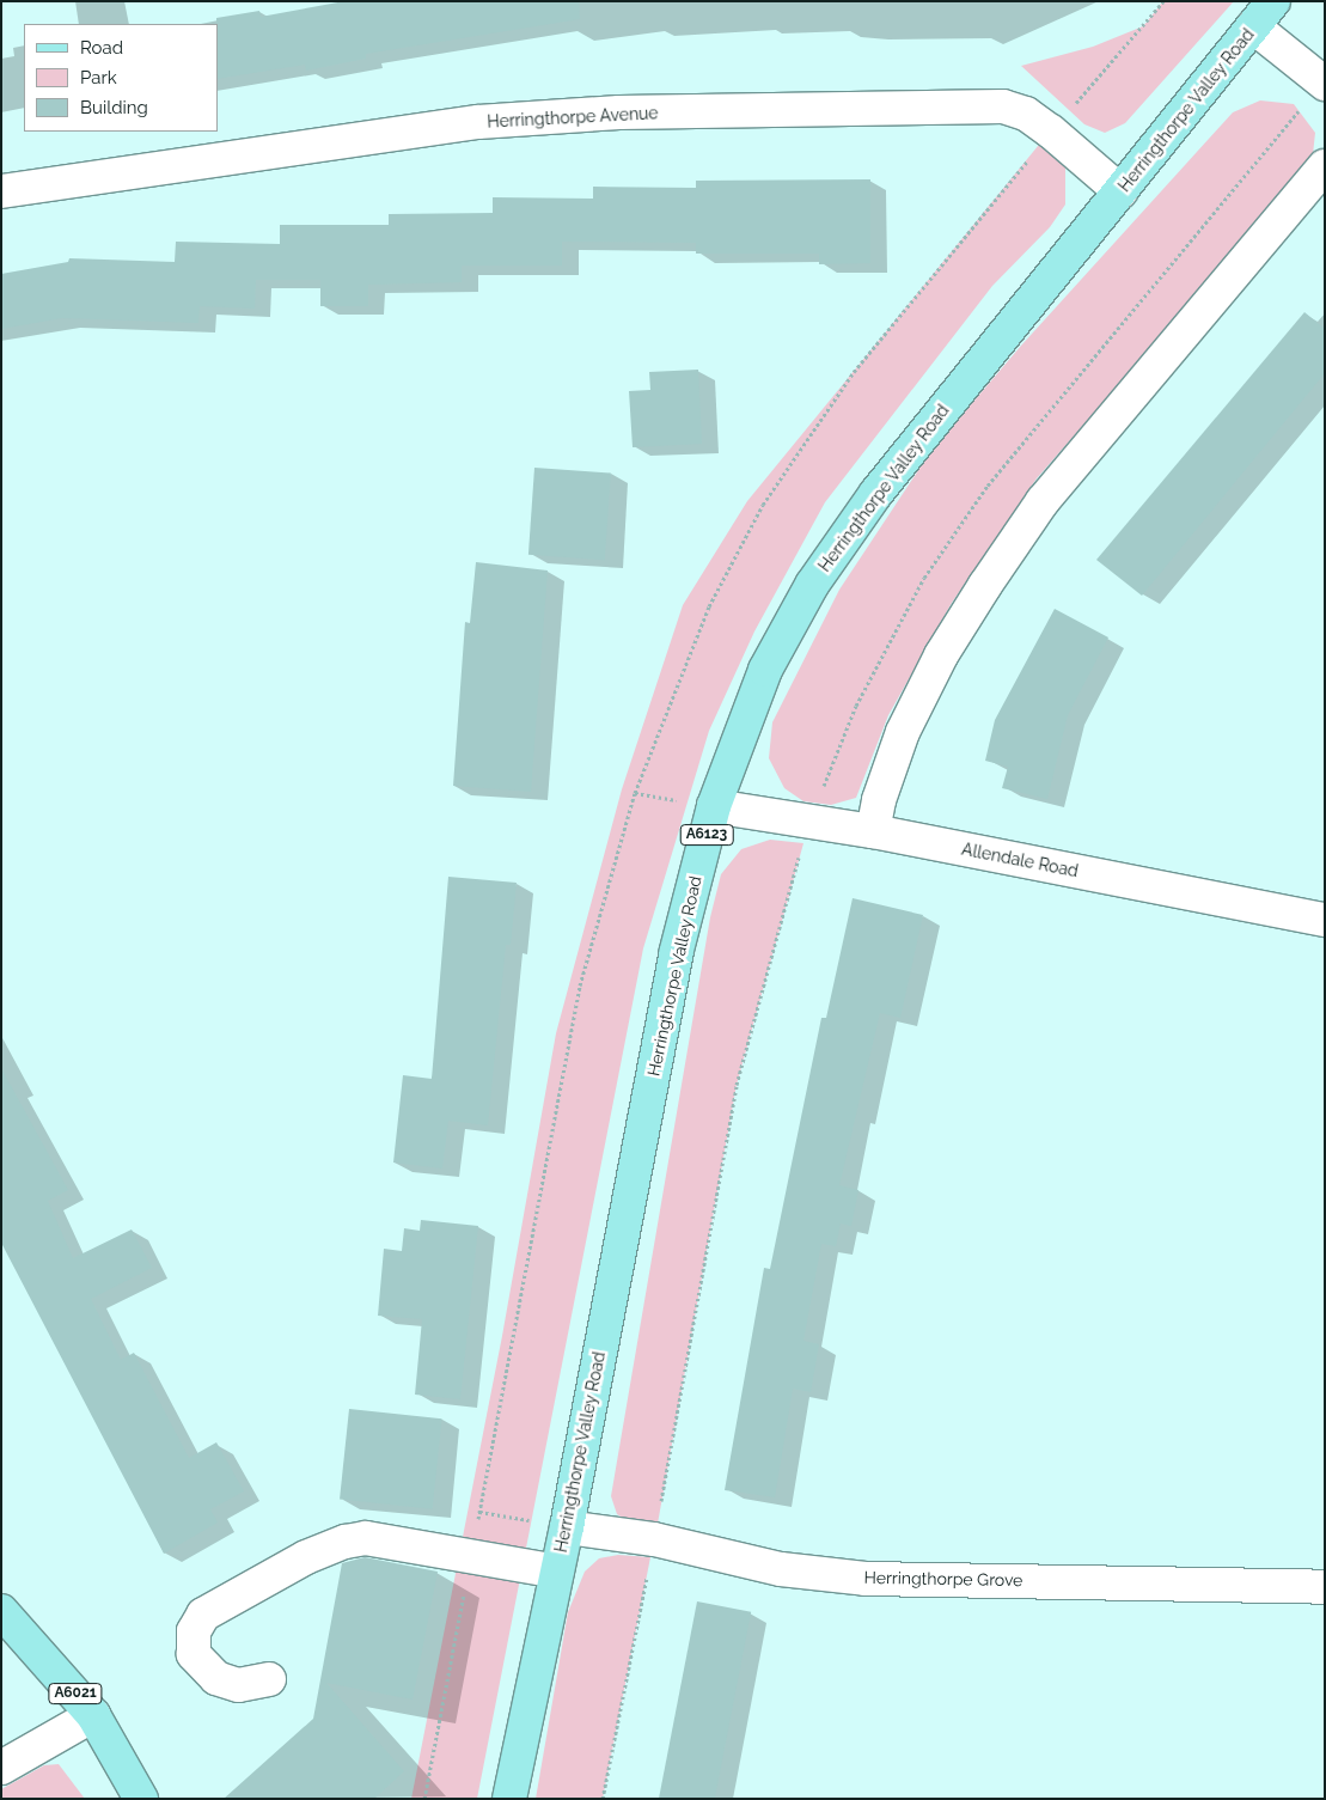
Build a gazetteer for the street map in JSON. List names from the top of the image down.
{
  "streets": {
    "main road": ["Herringthorpe Valley Road", "A6123", "A6021"],
    "street": ["Herringthorpe Avenue", "Allendale Road", "Herringthorpe Grove"]
  },
  "crossings": [
    ["Herringthorpe Valley Road", "Herringthorpe Avenue"],
    ["Herringthorpe Valley Road", "Allendale Road"],
    ["Herringthorpe Valley Road", "Herringthorpe Grove"]
  ],
  "legend": ["Road", "Park", "Building"]
}
